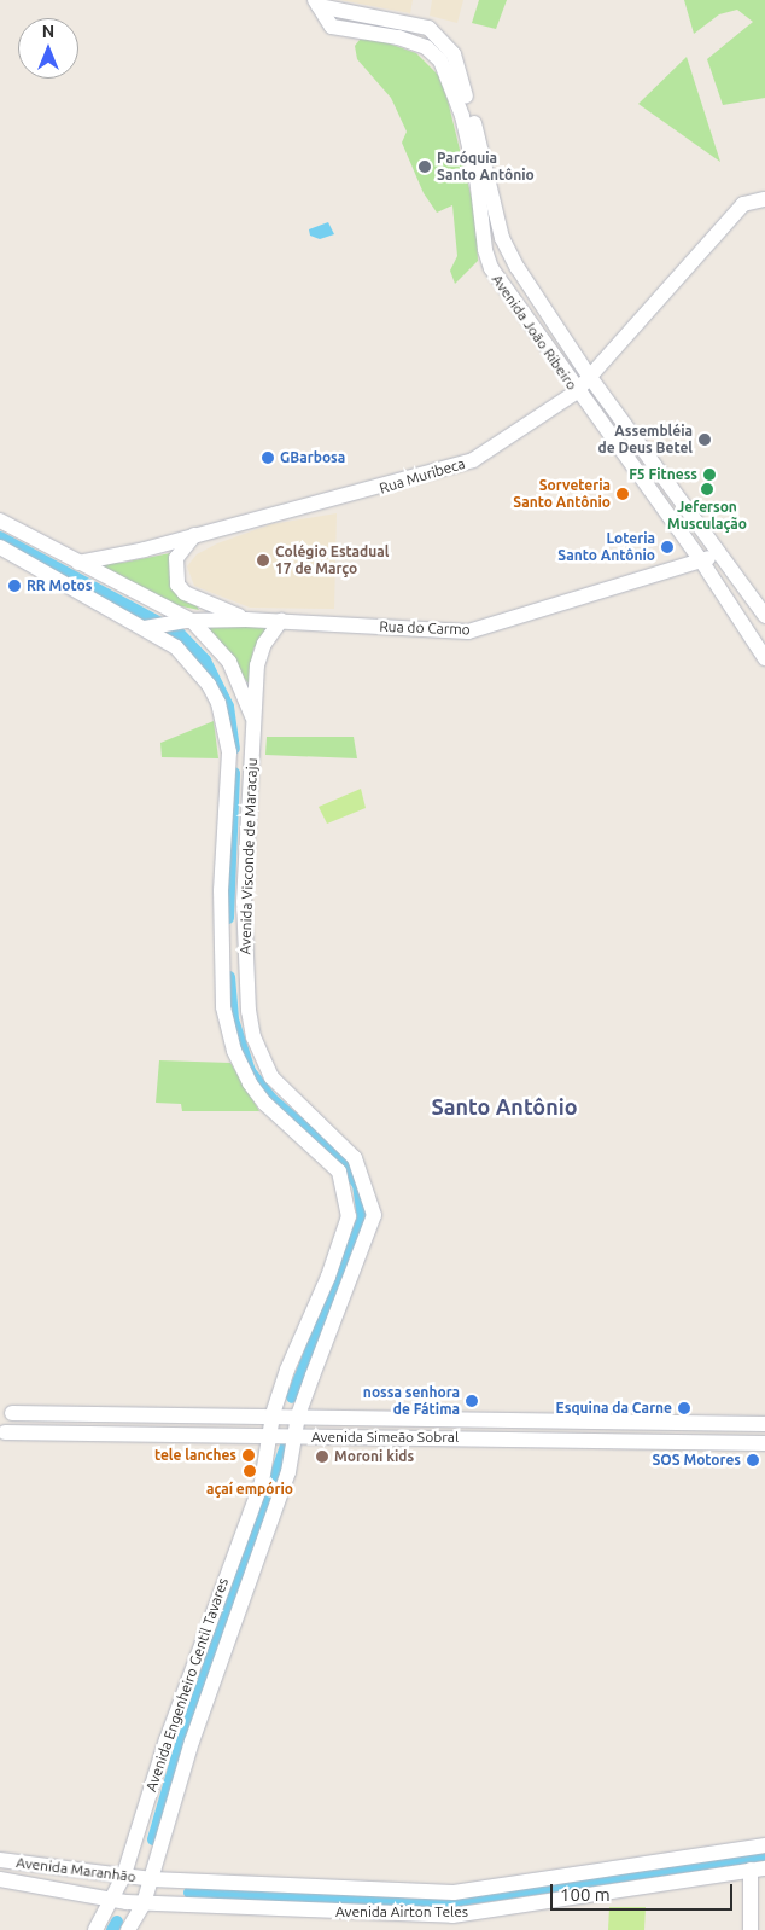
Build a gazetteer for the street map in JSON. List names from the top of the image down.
{
  "streets": {
    "main road": [
      "Avenida João Ribeiro",
      "Rua Muribeca",
      "Rua do Carmo",
      "Avenida Visconde de Maracaju",
      "Avenida Simeão Sobral",
      "Avenida Engenheiro Gentil Tavares",
      "Avenida Maranhão",
      "Avenida Airton Teles"
    ]
  },
  "crossings": [
    ["Avenida João Ribeiro", "Rua Muribeca"],
    ["Avenida João Ribeiro", "Rua do Carmo"],
    ["Rua Muribeca", "Avenida Visconde de Maracaju"],
    ["Rua do Carmo", "Avenida Visconde de Maracaju"],
    ["Avenida Visconde de Maracaju", "Avenida Simeão Sobral"],
    ["Avenida Visconde de Maracaju", "Avenida Engenheiro Gentil Tavares"],
    ["Avenida Simeão Sobral", "Avenida Engenheiro Gentil Tavares"],
    ["Avenida Engenheiro Gentil Tavares", "Avenida Maranhão"],
    ["Avenida Engenheiro Gentil Tavares", "Avenida Airton Teles"],
    ["Avenida Maranhão", "Avenida Airton Teles"]
  ],
  "districts": ["Santo Antônio"],
  "places": [
    "Paróquia Santo Antônio",
    "Assembléia de Deus Betel",
    "GBarbosa",
    "F5 Fitness",
    "Jeferson Musculação",
    "Sorveteria Santo Antônio",
    "Loteria Santo Antônio",
    "Colégio Estadual 17 de Março",
    "RR Motos",
    "nossa senhora de Fátima",
    "Esquina da Carne",
    "tele lanches",
    "Moroni kids",
    "SOS Motores",
    "açaí empório"
  ],
  "scale_bar": "100 m",
  "north": "top"
}
